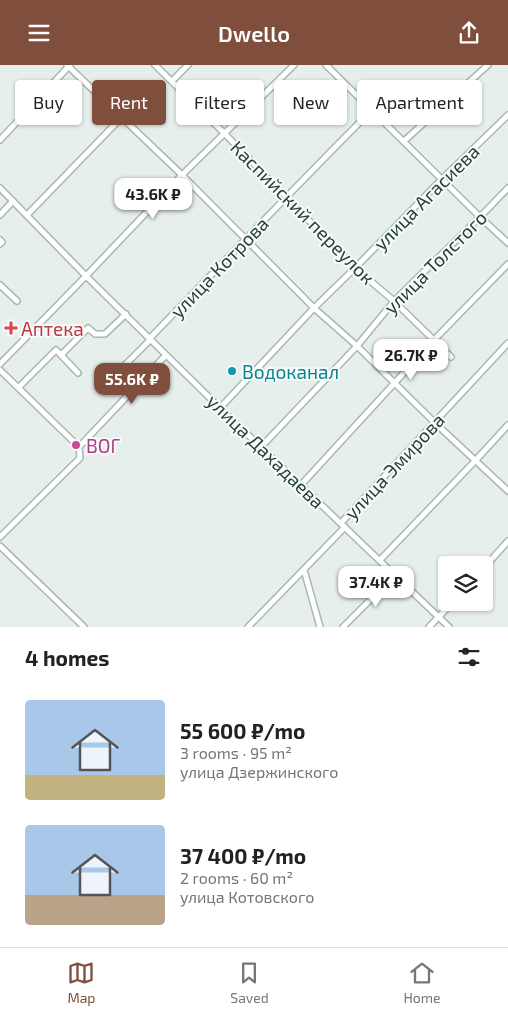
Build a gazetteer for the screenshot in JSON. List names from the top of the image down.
{
  "streets": {
    "street": [
      "улица Агасиева",
      "Каспийский переулок",
      "улица Толстого",
      "улица Котрова",
      "улица Дахадаева",
      "улица Эмирова"
    ]
  },
  "crossings": [
    ["улица Агасиева", "Каспийский переулок"],
    ["улица Агасиева", "улица Дахадаева"],
    ["Каспийский переулок", "улица Толстого"],
    ["Каспийский переулок", "улица Котрова"],
    ["улица Толстого", "улица Дахадаева"],
    ["улица Котрова", "улица Дахадаева"],
    ["улица Дахадаева", "улица Эмирова"]
  ],
  "places": {
    "health": ["Аптека"],
    "other": ["Водоканал", "ВОГ"]
  },
  "page": {
    "header": "Dwello",
    "chip": [
      "Buy",
      "Rent",
      "Filters",
      "New",
      "Apartment"
    ],
    "price": [
      "43.6K ₽",
      "26.7K ₽",
      "55.6K ₽",
      "37.4K ₽"
    ],
    "heading": "4 homes",
    "list": [
      {
        "name": "55 600 ₽/mo",
        "note": "3 rooms · 95 m² · улица Дзержинского"
      },
      {
        "name": "37 400 ₽/mo",
        "note": "2 rooms · 60 m² · улица Котовского"
      }
    ],
    "tabs": ["Map", "Saved", "Home"]
  }
}
